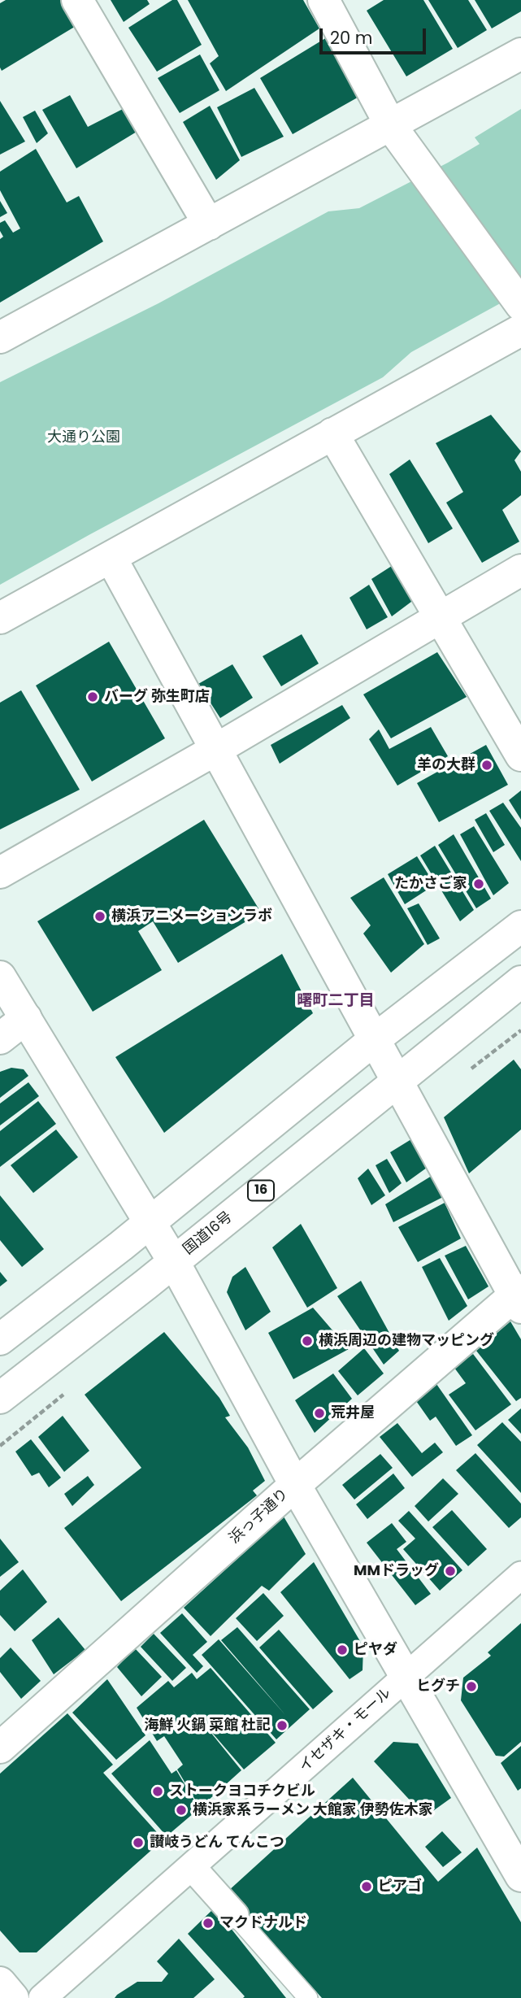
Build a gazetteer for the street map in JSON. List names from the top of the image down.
{
  "streets": {
    "main road": ["16", "国道16号", "浜っ子通り"],
    "street": ["イセザキ・モール"]
  },
  "districts": ["曙町二丁目"],
  "parks": ["大通り公園"],
  "places": [
    "バーグ 弥生町店",
    "羊の大群",
    "たかさご家",
    "横浜アニメーションラボ",
    "横浜周辺の建物マッピング",
    "荒井屋",
    "MMドラッグ",
    "ピヤダ",
    "ヒグチ",
    "海鮮 火鍋 菜館 杜記",
    "ストークヨコチクビル",
    "横浜家系ラーメン 大館家 伊勢佐木家",
    "讃岐うどん てんこつ",
    "ピアゴ",
    "マクドナルド"
  ],
  "scale_bar": "20 m"
}
